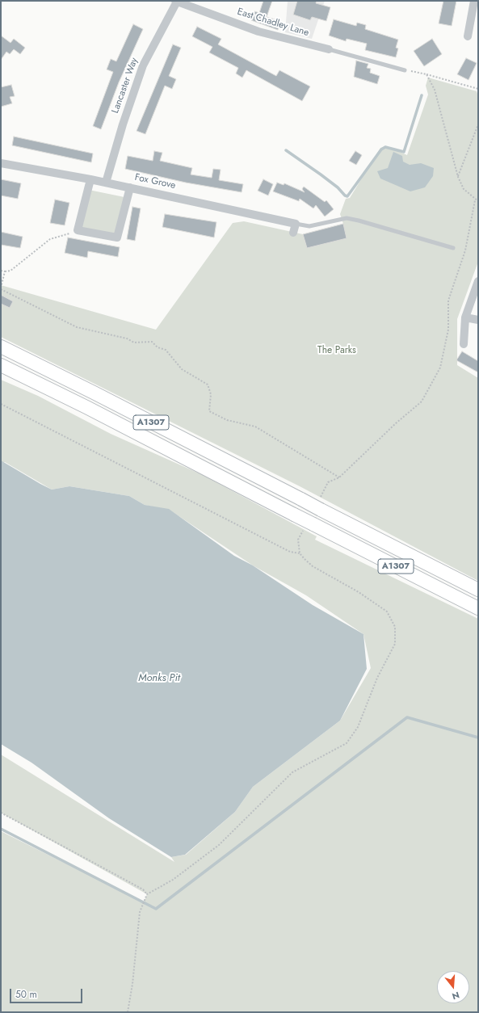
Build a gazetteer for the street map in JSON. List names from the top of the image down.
{
  "streets": {
    "main road": ["A1307"],
    "street": ["East Chadley Lane", "Lancaster Way", "Fox Grove"]
  },
  "crossings": [
    ["East Chadley Lane", "Lancaster Way"],
    ["Lancaster Way", "Fox Grove"]
  ],
  "water": ["Monks Pit"],
  "parks": ["The Parks"],
  "scale_bar": "50 m",
  "north": "bottom"
}
